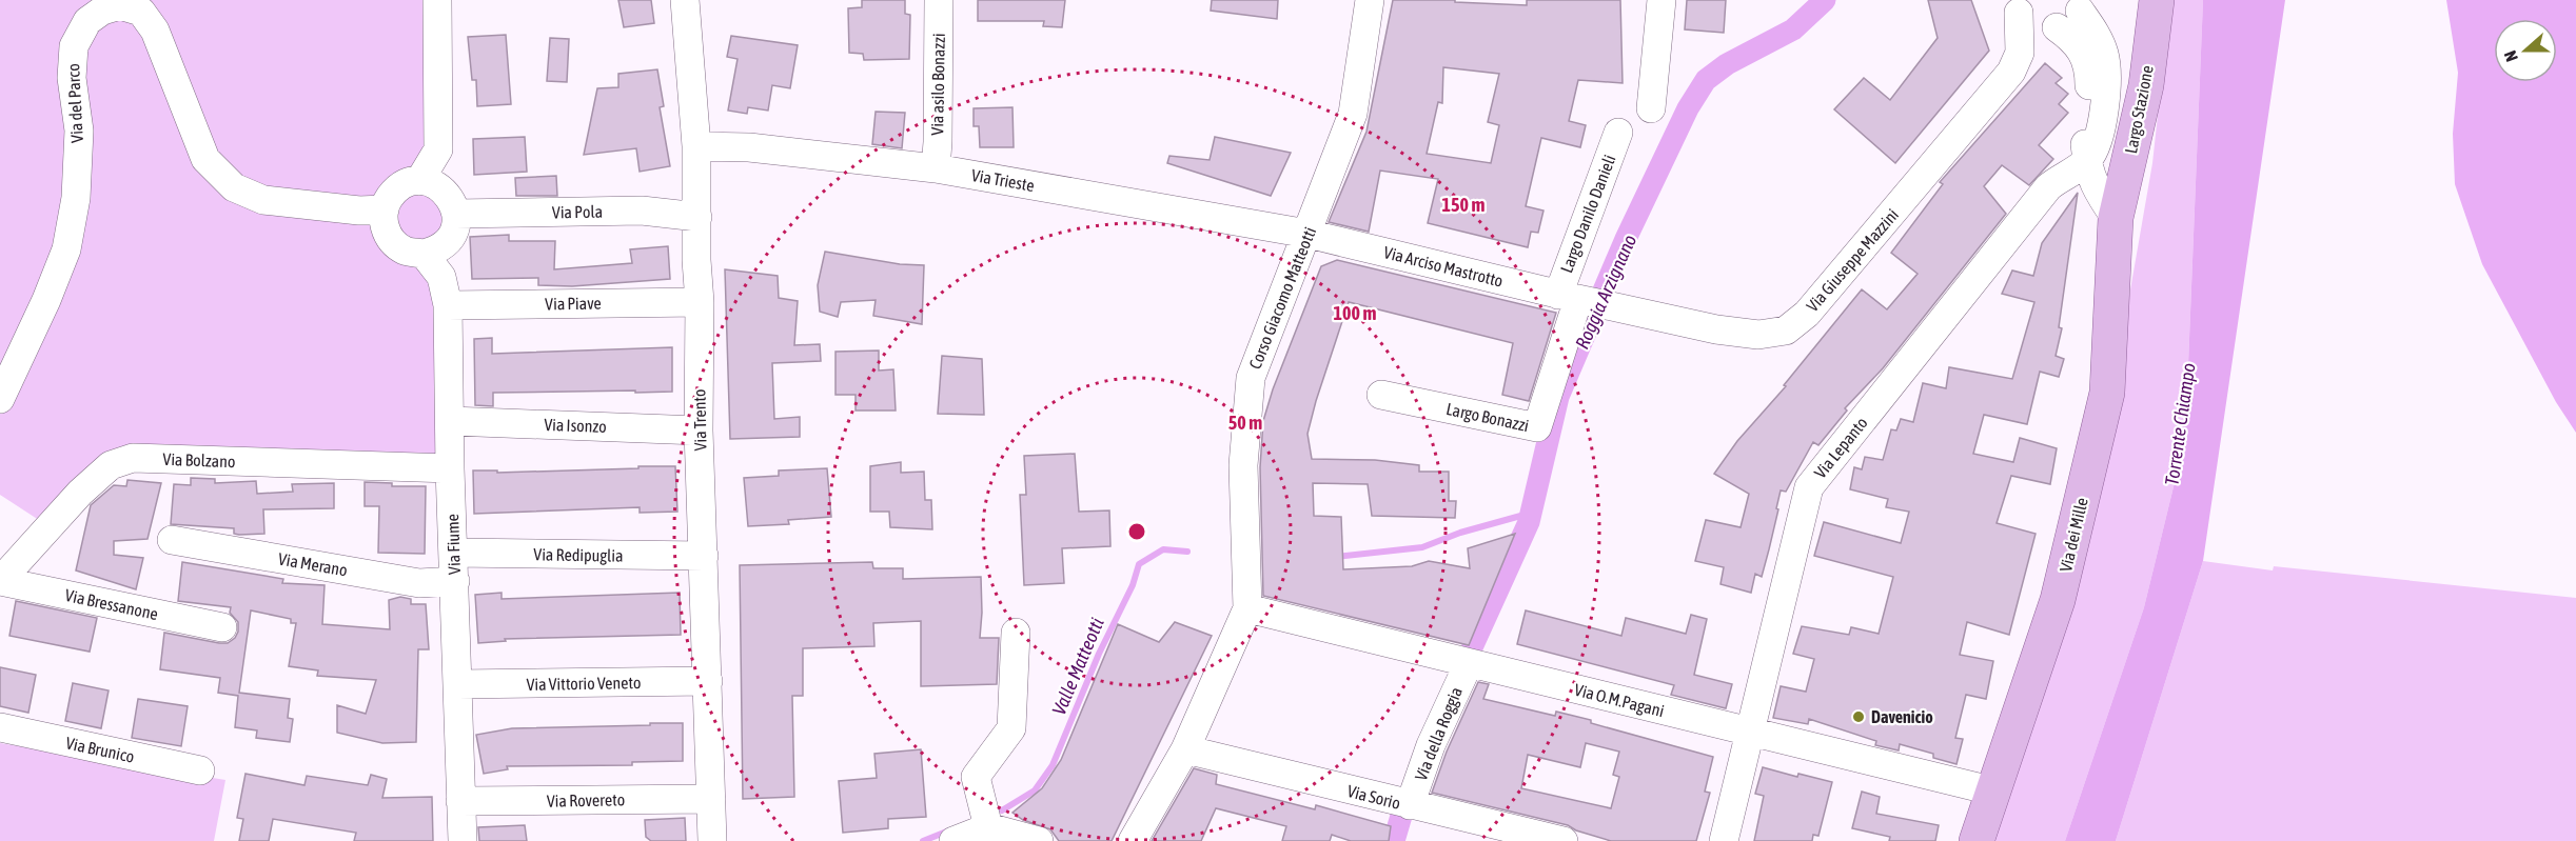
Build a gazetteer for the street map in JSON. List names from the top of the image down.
{
  "streets": {
    "main road": ["Largo Stazione", "Via dei Mille"],
    "street": [
      "Via asilo Bonazzi",
      "Via del Parco",
      "Via Trieste",
      "Via Pola",
      "Largo Danilo Danieli",
      "Via Giuseppe Mazzini",
      "Via Arciso Mastrotto",
      "Corso Giacomo Matteotti",
      "Via Piave",
      "Largo Bonazzi",
      "Via Trento",
      "Via Isonzo",
      "Via Lepanto",
      "Via Bolzano",
      "Via Fiume",
      "Via Redipuglia",
      "Via Merano",
      "Via Bressanone",
      "Via Vittorio Veneto",
      "Via O.M.Pagani",
      "Via della Roggia",
      "Via Brunico",
      "Via Sorio",
      "Via Rovereto"
    ]
  },
  "crossings": [
    ["Via asilo Bonazzi", "Via Trieste"],
    ["Via del Parco", "Via Pola"],
    ["Via del Parco", "Via Fiume"],
    ["Largo Stazione", "Via dei Mille"],
    ["Via Trieste", "Via Arciso Mastrotto"],
    ["Via Trieste", "Corso Giacomo Matteotti"],
    ["Via Trieste", "Via Trento"],
    ["Via Pola", "Via Trento"],
    ["Via Pola", "Via Fiume"],
    ["Largo Danilo Danieli", "Via Giuseppe Mazzini"],
    ["Largo Danilo Danieli", "Via Arciso Mastrotto"],
    ["Largo Danilo Danieli", "Largo Bonazzi"],
    ["Via Giuseppe Mazzini", "Via Arciso Mastrotto"],
    ["Via Giuseppe Mazzini", "Largo Bonazzi"],
    ["Via Arciso Mastrotto", "Corso Giacomo Matteotti"],
    ["Via Arciso Mastrotto", "Largo Bonazzi"],
    ["Corso Giacomo Matteotti", "Via O.M.Pagani"],
    ["Corso Giacomo Matteotti", "Via Sorio"],
    ["Via Piave", "Via Trento"],
    ["Via Piave", "Via Fiume"],
    ["Via Trento", "Via Isonzo"],
    ["Via Trento", "Via Redipuglia"],
    ["Via Trento", "Via Vittorio Veneto"],
    ["Via Trento", "Via Rovereto"],
    ["Via Isonzo", "Via Fiume"],
    ["Via Lepanto", "Via O.M.Pagani"],
    ["Via Bolzano", "Via Fiume"],
    ["Via Bolzano", "Via Bressanone"],
    ["Via dei Mille", "Via O.M.Pagani"],
    ["Via Fiume", "Via Redipuglia"],
    ["Via Fiume", "Via Merano"],
    ["Via Fiume", "Via Vittorio Veneto"],
    ["Via Fiume", "Via Rovereto"],
    ["Via O.M.Pagani", "Via della Roggia"],
    ["Via della Roggia", "Via Sorio"]
  ],
  "water": ["Roggia Arzignano", "Torrente Chiampo", "Valle Matteotti"],
  "places": ["Davenicio"],
  "north": "left",
  "rings": ["150 m", "100 m", "50 m"]
}
